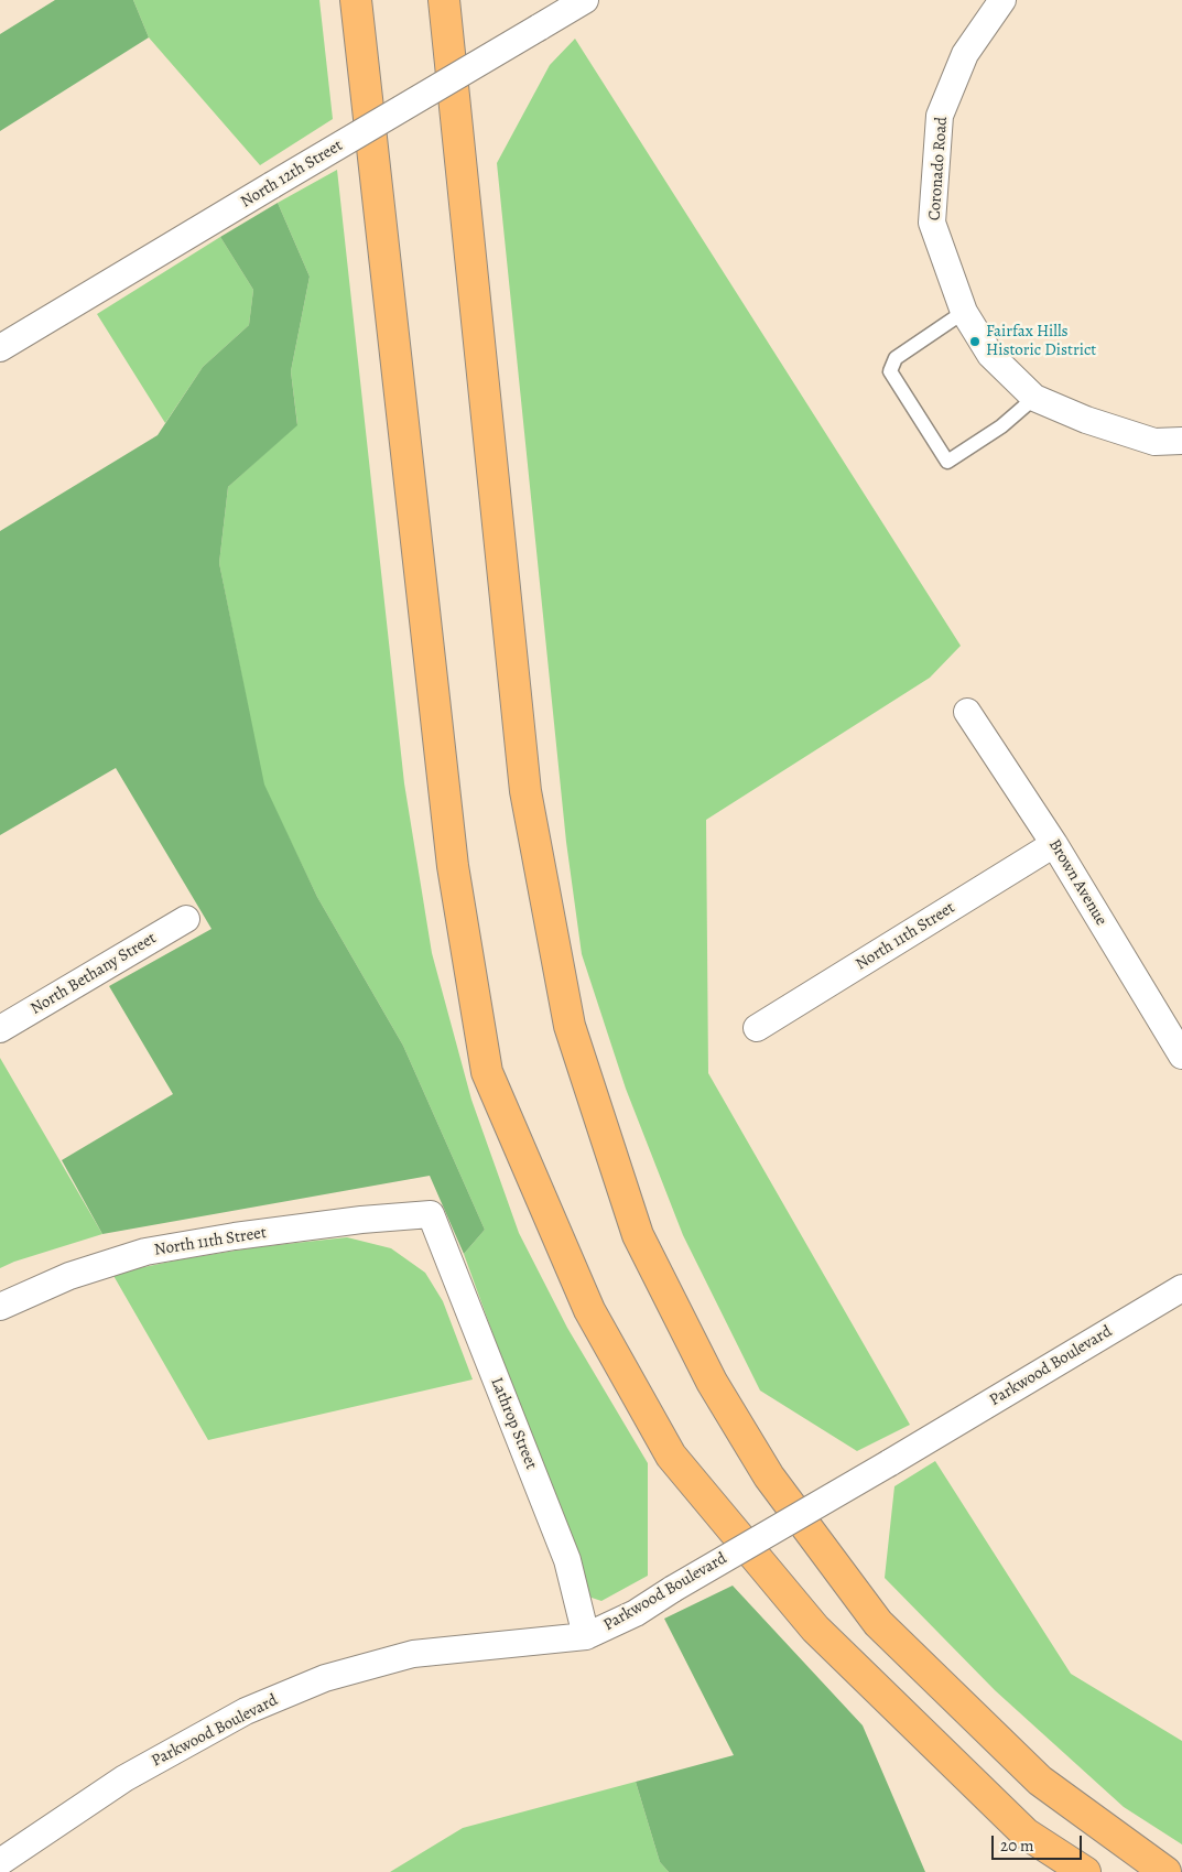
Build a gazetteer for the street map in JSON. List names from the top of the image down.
{
  "streets": {
    "street": [
      "Coronado Road",
      "North 12th Street",
      "Brown Avenue",
      "North 11th Street",
      "North Bethany Street",
      "Parkwood Boulevard",
      "Lathrop Street"
    ]
  },
  "crossings": [
    ["Brown Avenue", "North 11th Street"],
    ["North 11th Street", "Lathrop Street"],
    ["Parkwood Boulevard", "Lathrop Street"]
  ],
  "places": ["Fairfax Hills Historic District"],
  "scale_bar": "20 m"
}
